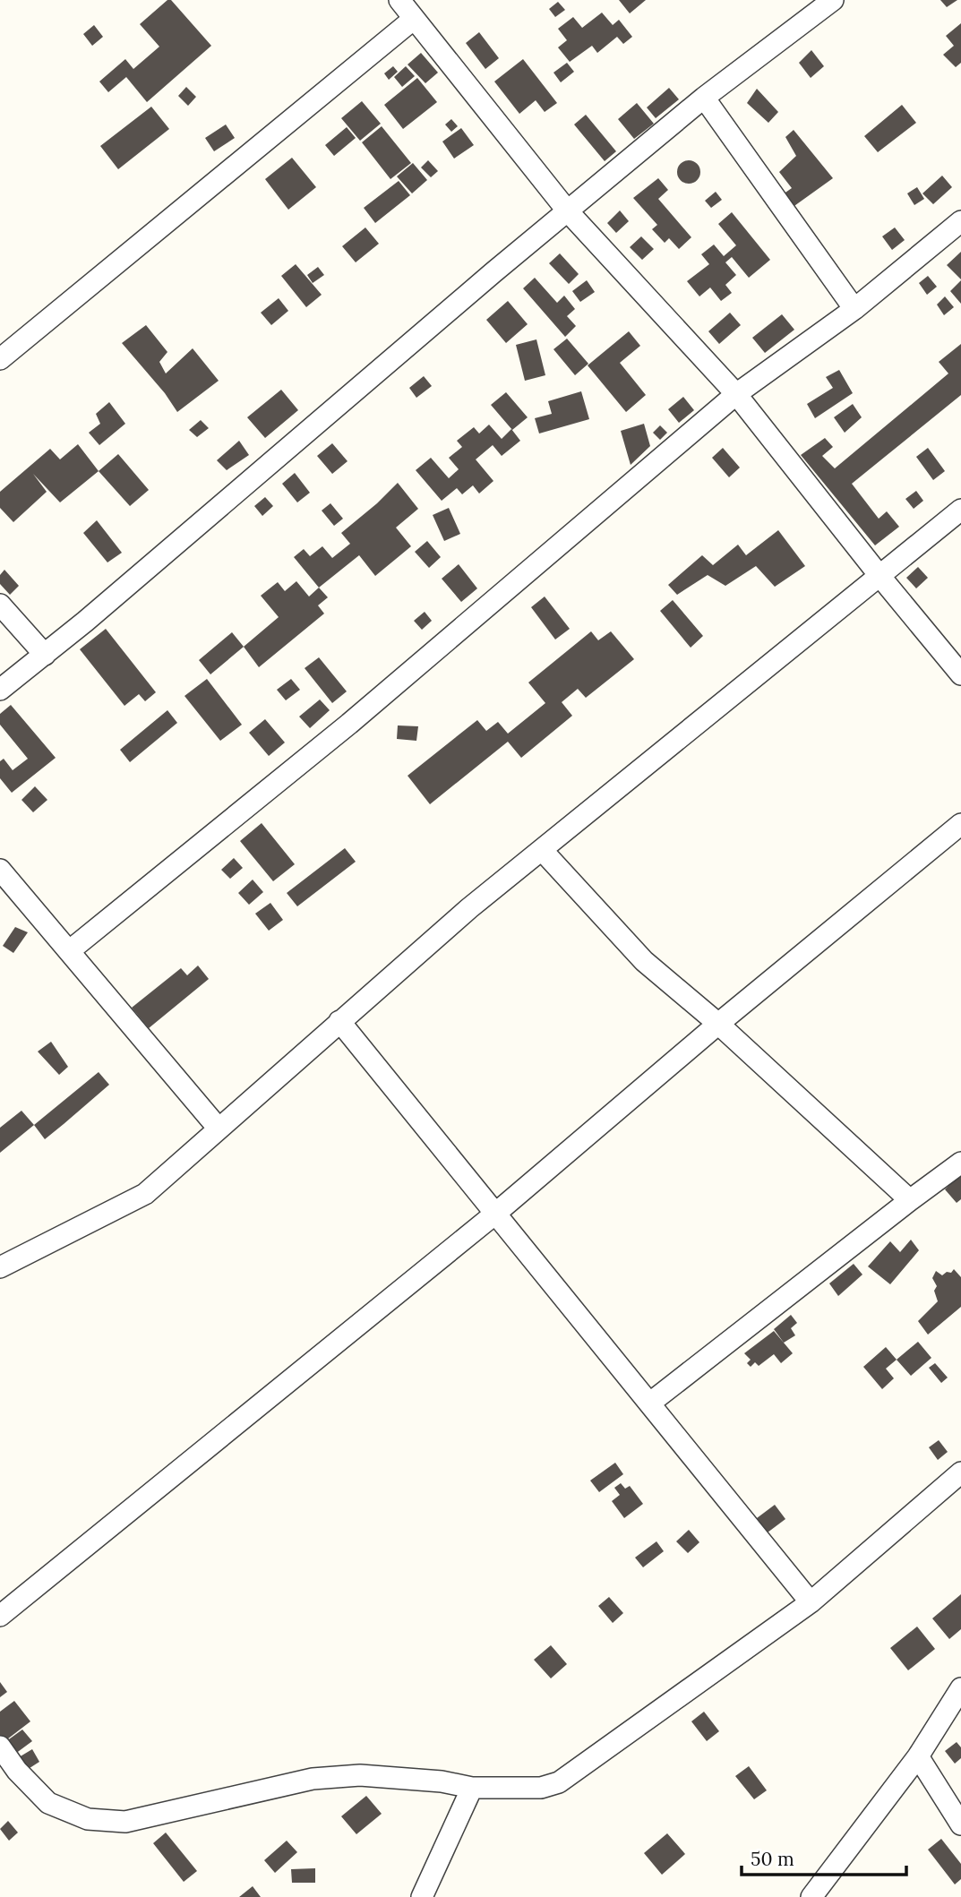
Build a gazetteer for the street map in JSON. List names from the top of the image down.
{
  "scale_bar": "50 m"
}
